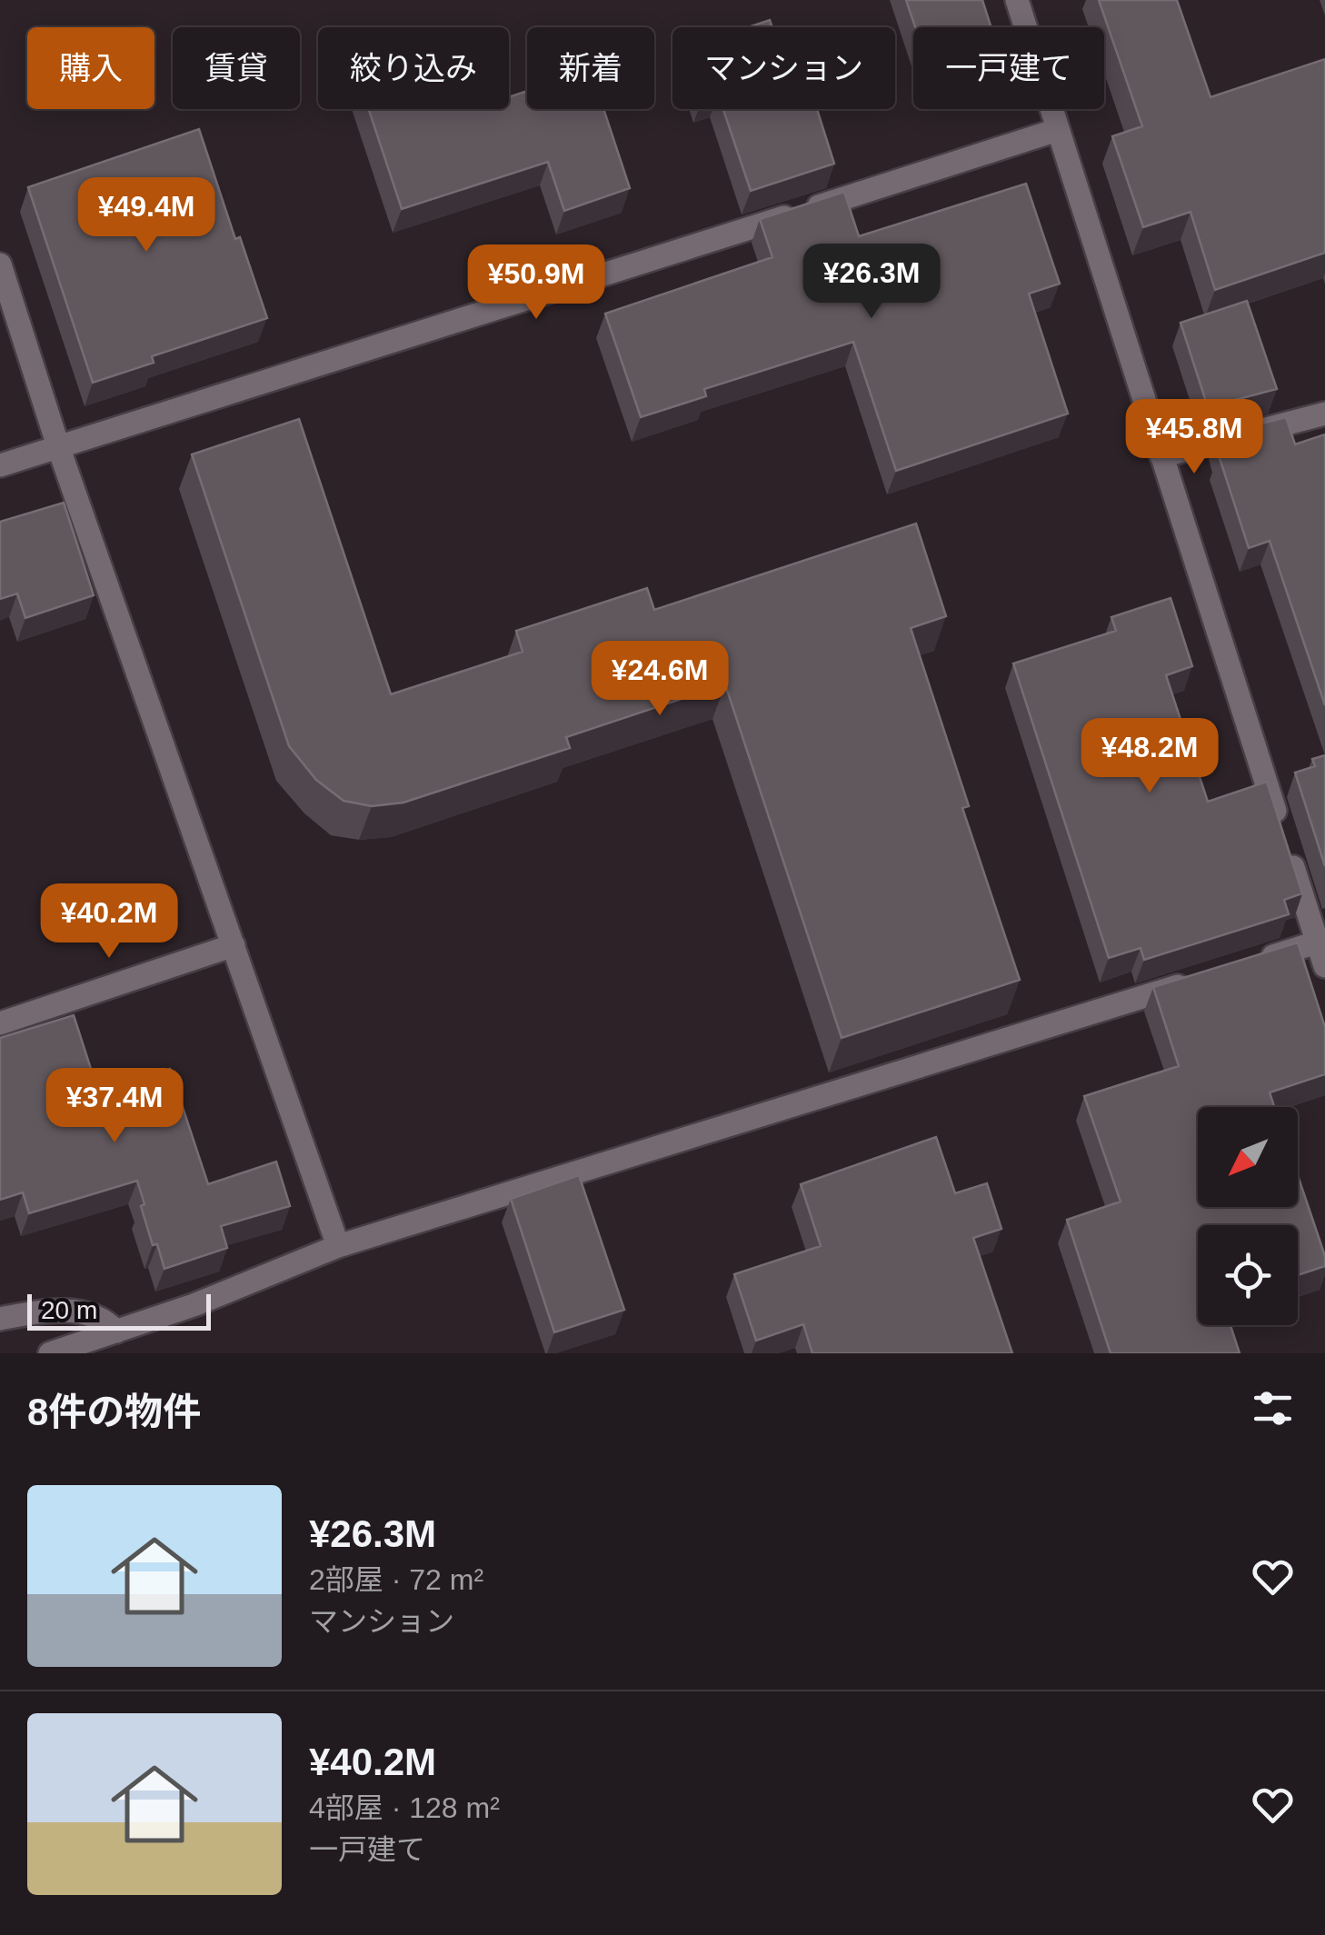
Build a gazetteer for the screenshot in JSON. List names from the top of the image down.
{
  "scale_bar": "20 m",
  "north": "bottom left",
  "page": {
    "chip": [
      "購入",
      "賃貸",
      "絞り込み",
      "新着",
      "マンション",
      "一戸建て"
    ],
    "price": [
      "¥49.4M",
      "¥26.3M",
      "¥50.9M",
      "¥45.8M",
      "¥24.6M",
      "¥48.2M",
      "¥40.2M",
      "¥37.4M"
    ],
    "scale": "20 m",
    "heading": "8件の物件",
    "list": [
      {
        "name": "¥26.3M",
        "note": "2部屋 · 72 m² · マンション"
      },
      {
        "name": "¥40.2M",
        "note": "4部屋 · 128 m² · 一戸建て"
      }
    ]
  }
}
